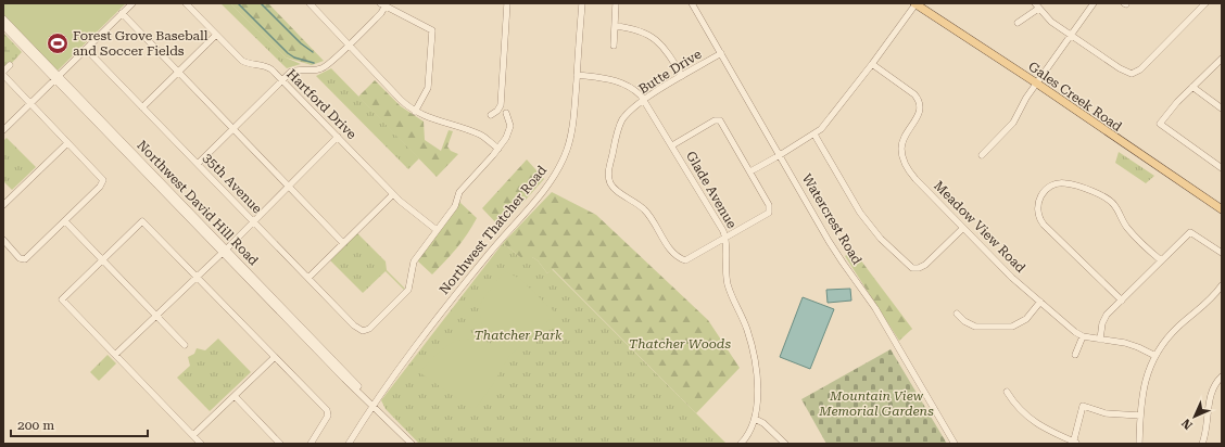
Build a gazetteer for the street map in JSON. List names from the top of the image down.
{
  "streets": {
    "main road": ["Gales Creek Road"],
    "street": [
      "Butte Drive",
      "Hartford Drive",
      "35th Avenue",
      "Glade Avenue",
      "Northwest David Hill Road",
      "Watercrest Road",
      "Meadow View Road",
      "Northwest Thatcher Road"
    ]
  },
  "crossings": [
    ["Butte Drive", "Glade Avenue"],
    ["Butte Drive", "Watercrest Road"],
    ["Hartford Drive", "35th Avenue"],
    ["Glade Avenue", "Northwest Thatcher Road"],
    ["Northwest David Hill Road", "Northwest Thatcher Road"]
  ],
  "parks": ["Thatcher Park", "Thatcher Woods", "Mountain View Memorial Gardens"],
  "places": {
    "sports": ["Forest Grove Baseball and Soccer Fields"]
  },
  "scale_bar": "200 m",
  "north": "bottom left"
}
